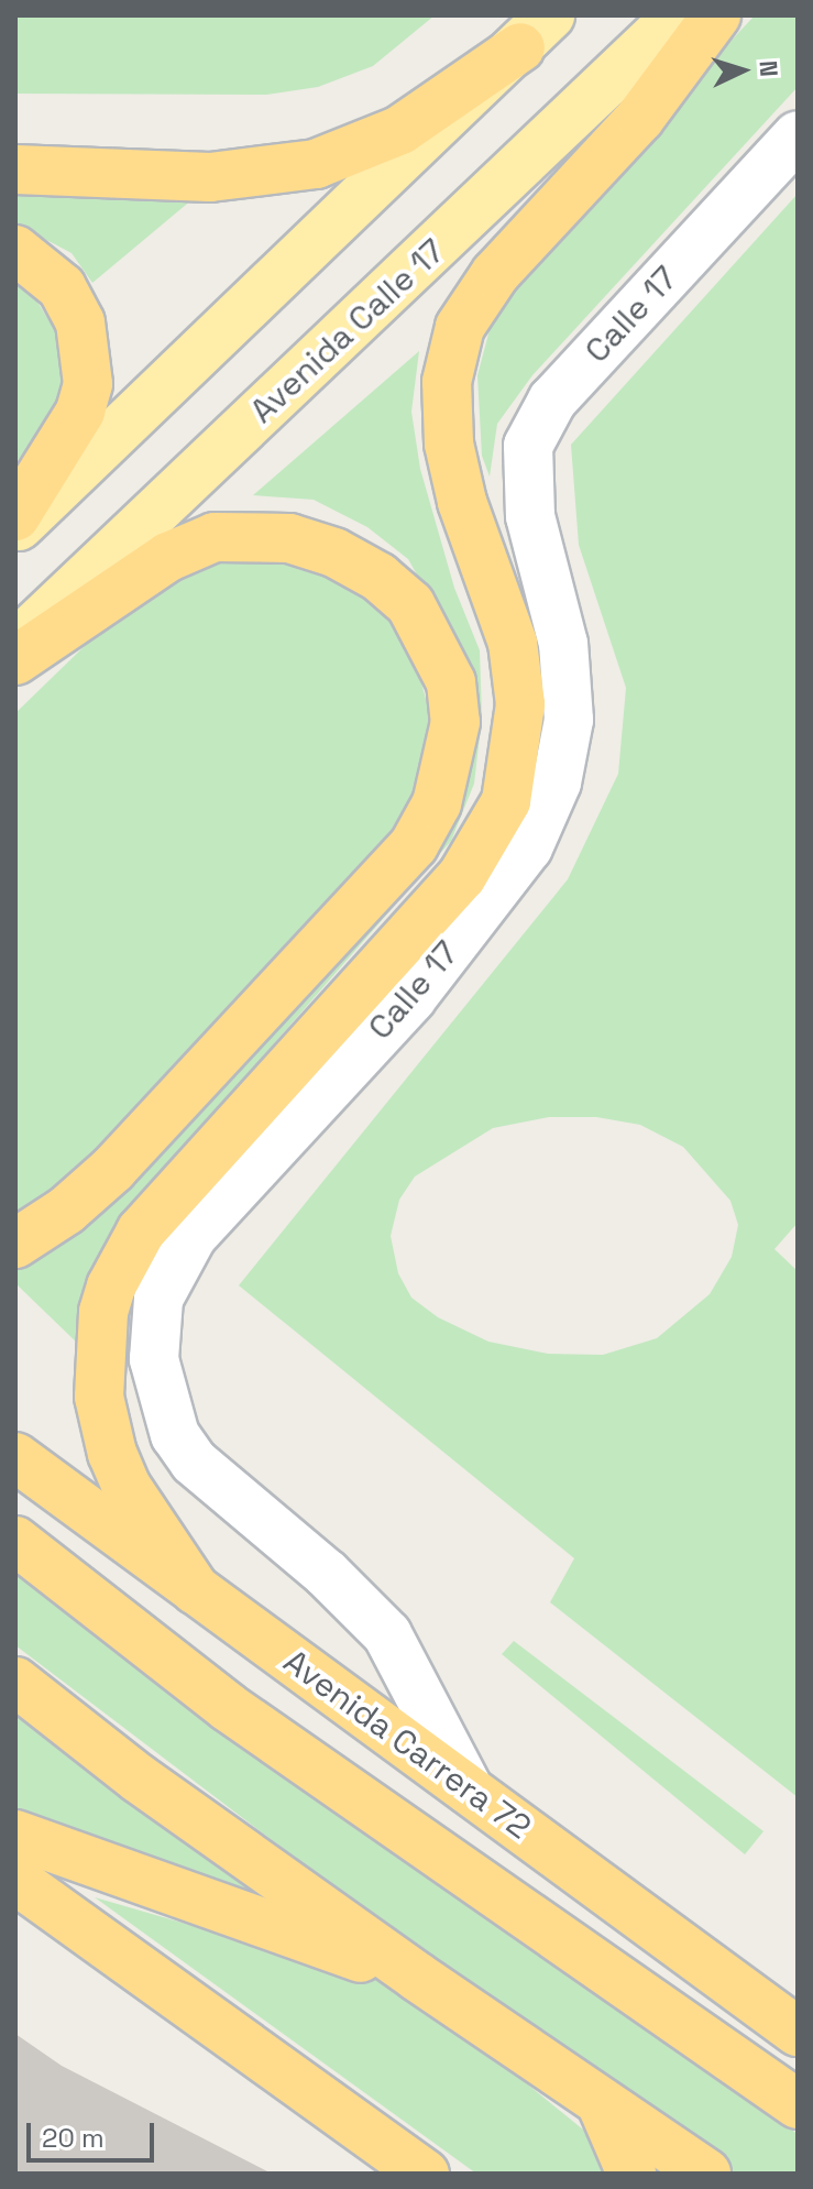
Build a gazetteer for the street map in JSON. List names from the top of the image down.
{
  "streets": {
    "highway": ["Avenida Carrera 72"],
    "main road": ["Avenida Calle 17"],
    "street": ["Calle 17"]
  },
  "crossings": [
    ["Calle 17", "Avenida Carrera 72"]
  ],
  "scale_bar": "20 m",
  "north": "right"
}
